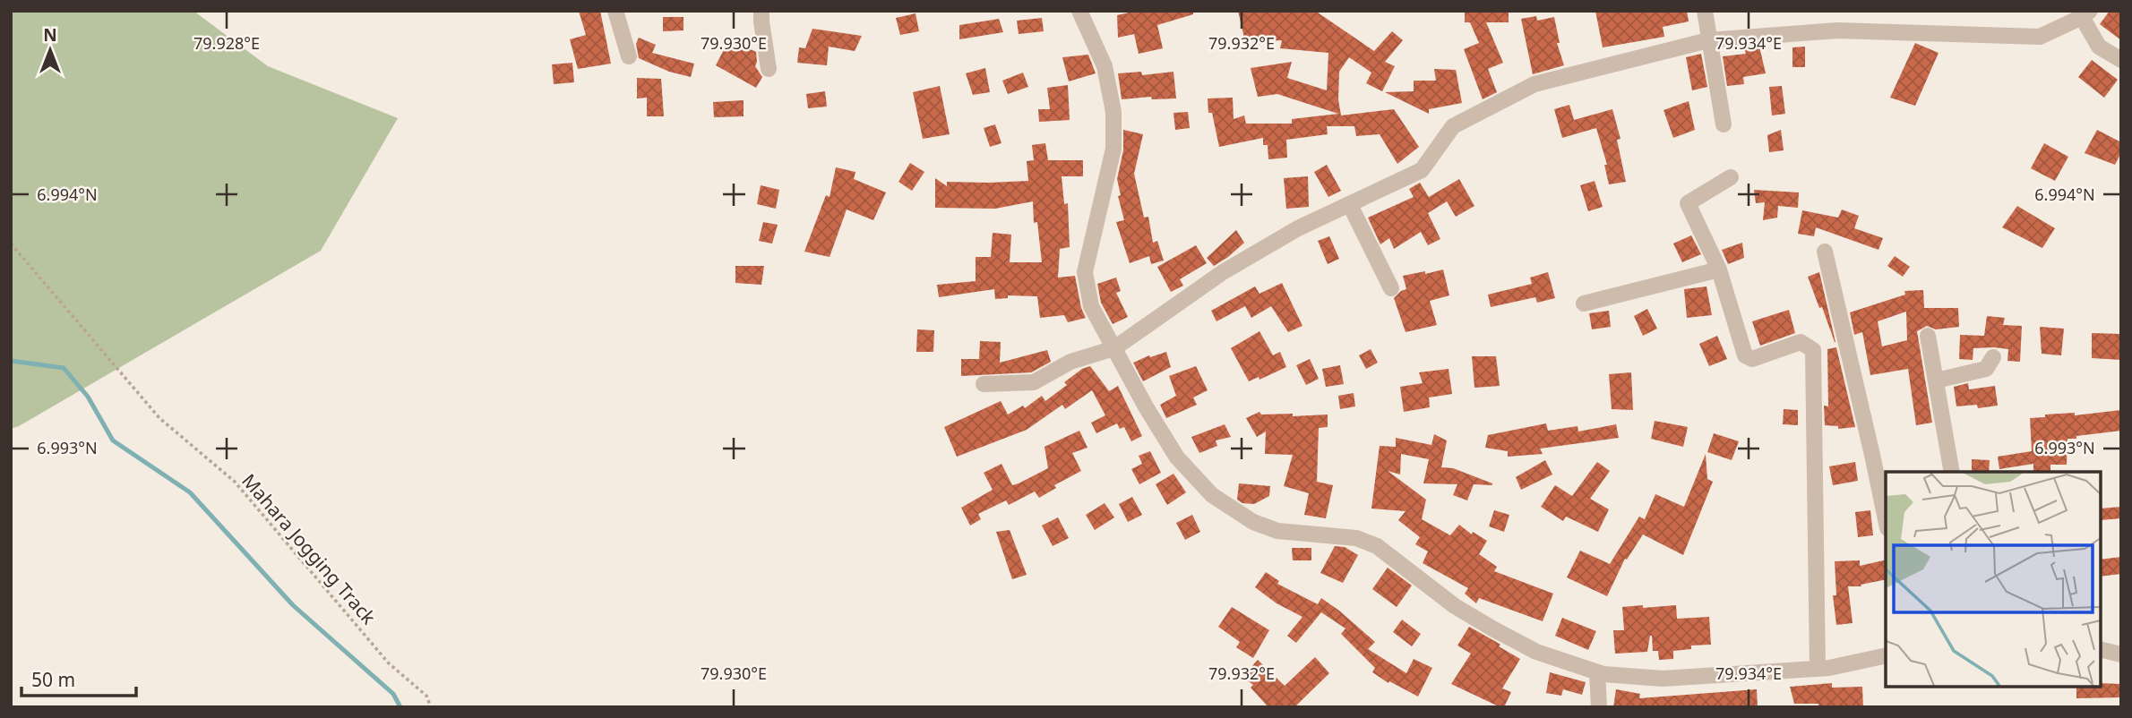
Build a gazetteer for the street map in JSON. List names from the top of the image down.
{
  "streets": {
    "path": ["Mahara Jogging Track"]
  },
  "scale_bar": "50 m",
  "north": "top",
  "coordinates": [
    "79.928°E",
    "79.930°E",
    "79.932°E",
    "79.934°E",
    "6.994°N",
    "6.993°N"
  ]
}
